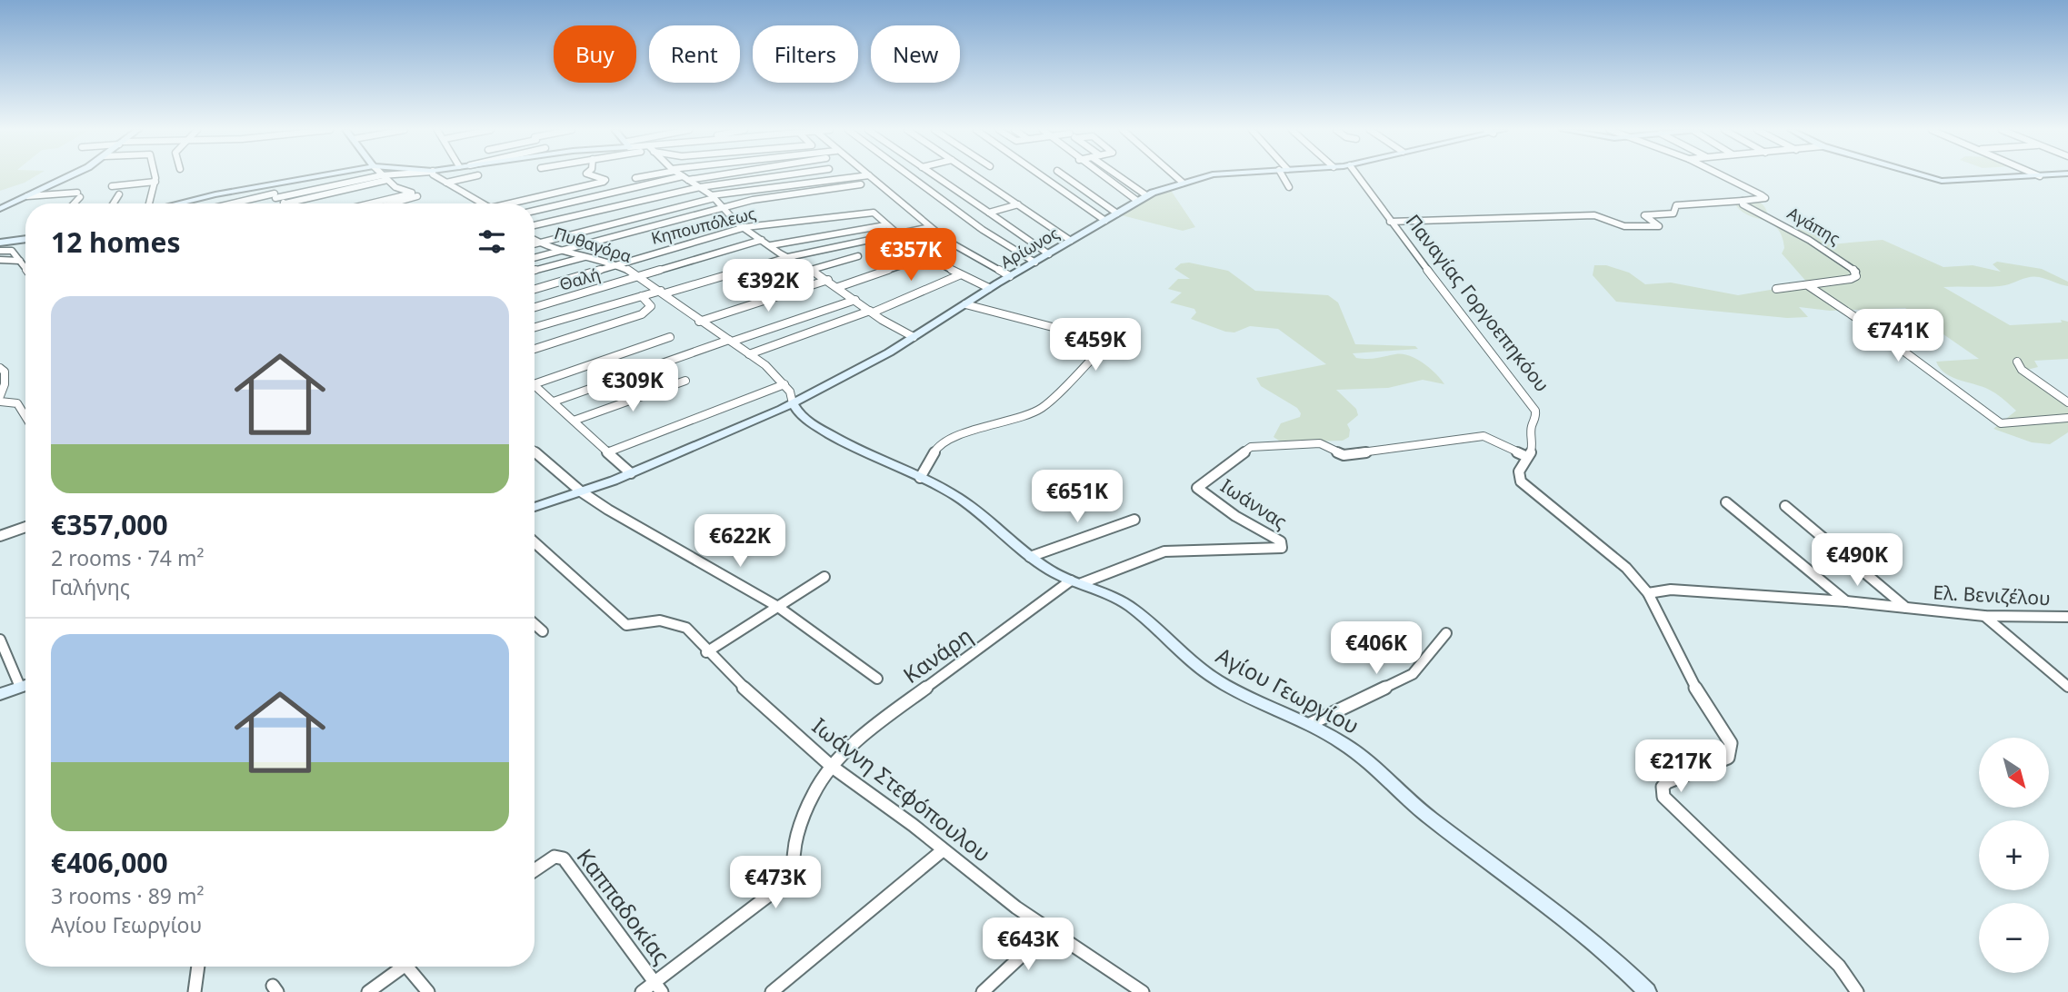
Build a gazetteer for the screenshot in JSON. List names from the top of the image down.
{
  "streets": {
    "street": [
      "Κηπουπόλεως",
      "Αγάπης",
      "Πυθαγόρα",
      "Αρίωνος",
      "Θαλή",
      "Παναγίας Γοργοεπηκόου",
      "Ιωάννας",
      "Ελ. Βενιζέλου",
      "Κανάρη",
      "Αγίου Γεωργίου",
      "Ιωάννη Στεφόπουλου",
      "Καππαδοκίας"
    ]
  },
  "crossings": [
    ["Κηπουπόλεως", "Πυθαγόρα"],
    ["Πυθαγόρα", "Αρίωνος"],
    ["Πυθαγόρα", "Θαλή"],
    ["Πυθαγόρα", "Αγίου Γεωργίου"],
    ["Αρίωνος", "Αγίου Γεωργίου"],
    ["Παναγίας Γοργοεπηκόου", "Ιωάννας"],
    ["Παναγίας Γοργοεπηκόου", "Ελ. Βενιζέλου"],
    ["Ιωάννας", "Κανάρη"],
    ["Ιωάννας", "Αγίου Γεωργίου"],
    ["Κανάρη", "Αγίου Γεωργίου"],
    ["Κανάρη", "Ιωάννη Στεφόπουλου"],
    ["Κανάρη", "Καππαδοκίας"]
  ],
  "north": "bottom right",
  "page": {
    "chip": [
      "Buy",
      "Rent",
      "Filters",
      "New"
    ],
    "heading": "12 homes",
    "price": [
      "€357K",
      "€392K",
      "€741K",
      "€459K",
      "€309K",
      "€651K",
      "€622K",
      "€490K",
      "€406K",
      "€217K",
      "€473K",
      "€643K"
    ],
    "list": [
      {
        "name": "€357,000",
        "note": "2 rooms · 74 m² · Γαλήνης"
      },
      {
        "name": "€406,000",
        "note": "3 rooms · 89 m² · Αγίου Γεωργίου"
      }
    ],
    "map_buttons": ["+", "−"]
  }
}
